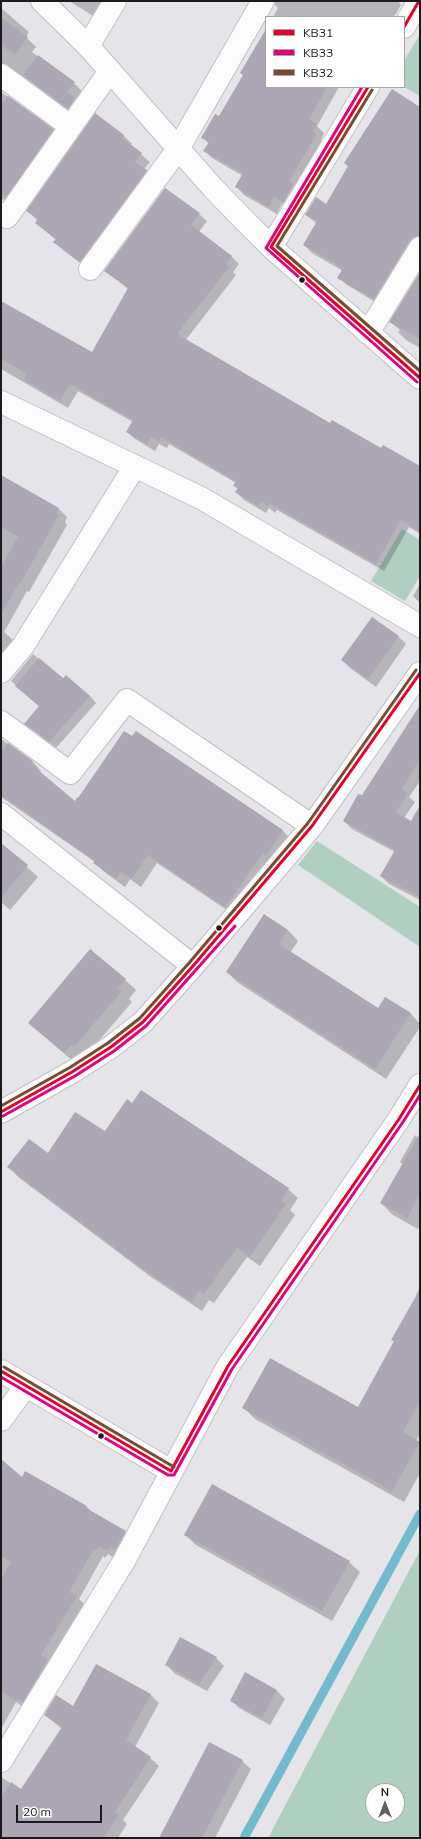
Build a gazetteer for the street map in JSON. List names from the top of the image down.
{
  "lines": ["transit line KB31", "transit line KB33", "transit line KB32"],
  "legend": ["KB31", "KB33", "KB32"],
  "scale_bar": "20 m",
  "north": "top"
}
